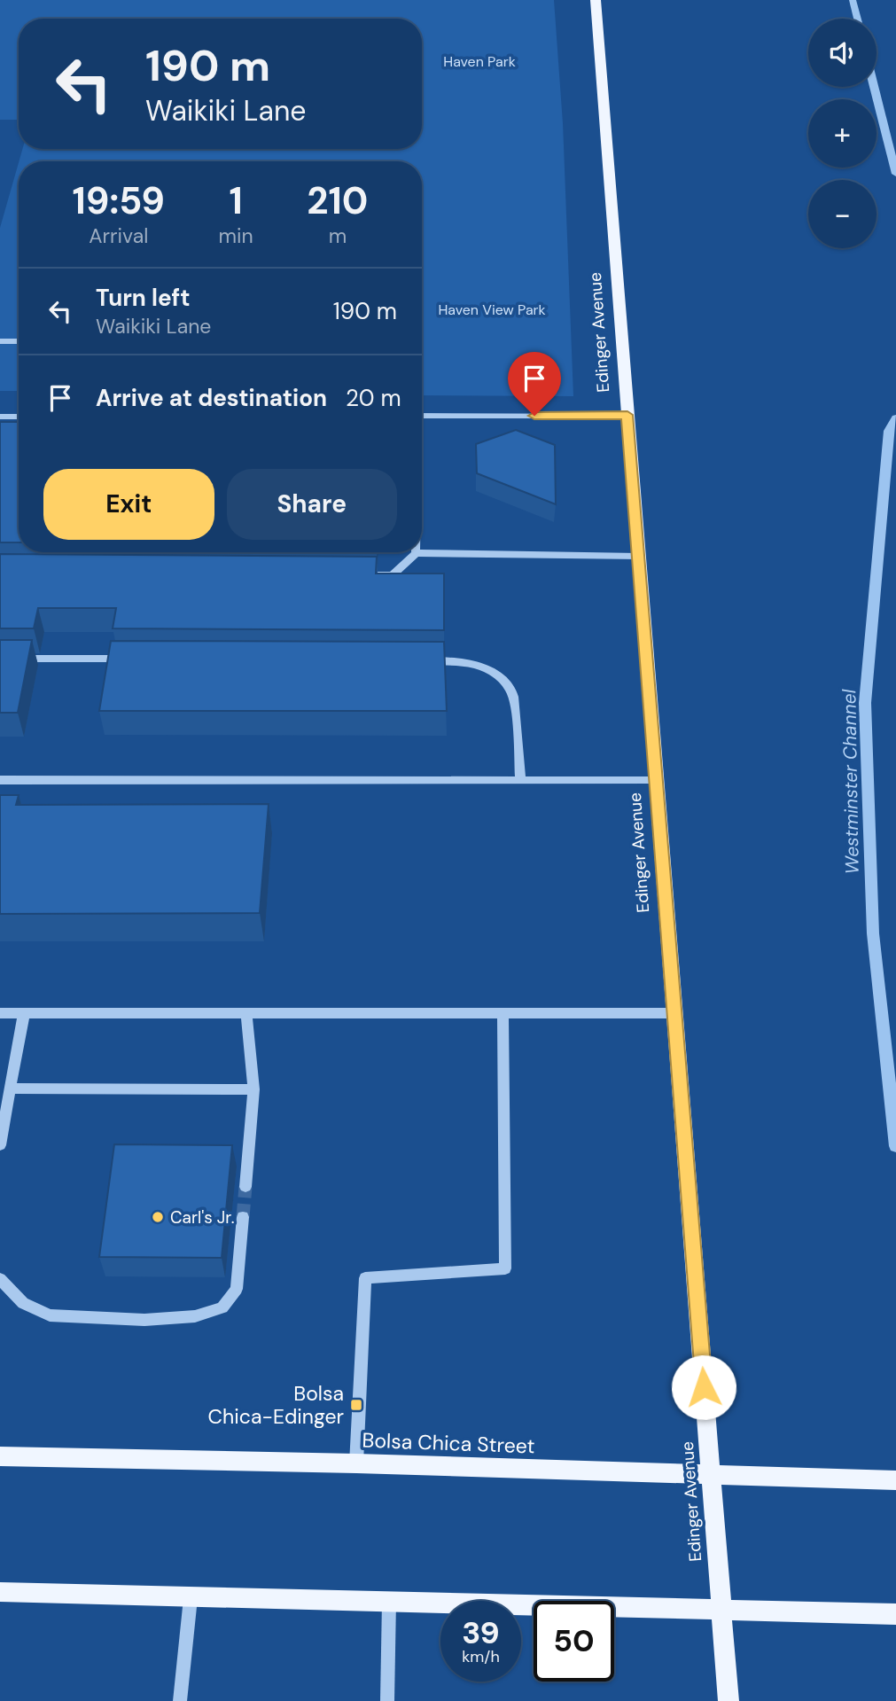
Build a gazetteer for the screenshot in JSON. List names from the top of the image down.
{
  "streets": {
    "main road": ["Edinger Avenue", "Bolsa Chica Street"]
  },
  "crossings": [
    ["Edinger Avenue", "Bolsa Chica Street"]
  ],
  "water": ["Westminster Channel"],
  "parks": ["Haven Park", "Haven View Park"],
  "places": {
    "other": ["Carl's Jr."],
    "transit": ["Bolsa Chica-Edinger"]
  },
  "page": {
    "map_buttons": ["+", "−"],
    "turn": ["190 m", "Waikiki Lane"],
    "eta": [
      "19:59",
      "Arrival",
      "1",
      "min",
      "210",
      "m"
    ],
    "list": [
      {
        "name": "Turn left",
        "note": "Waikiki Lane",
        "value": "190 m"
      },
      {
        "name": "Arrive at destination",
        "value": "20 m"
      }
    ],
    "buttons": ["Exit", "Share"],
    "speed": "39 km/h",
    "limit": "50"
  }
}
